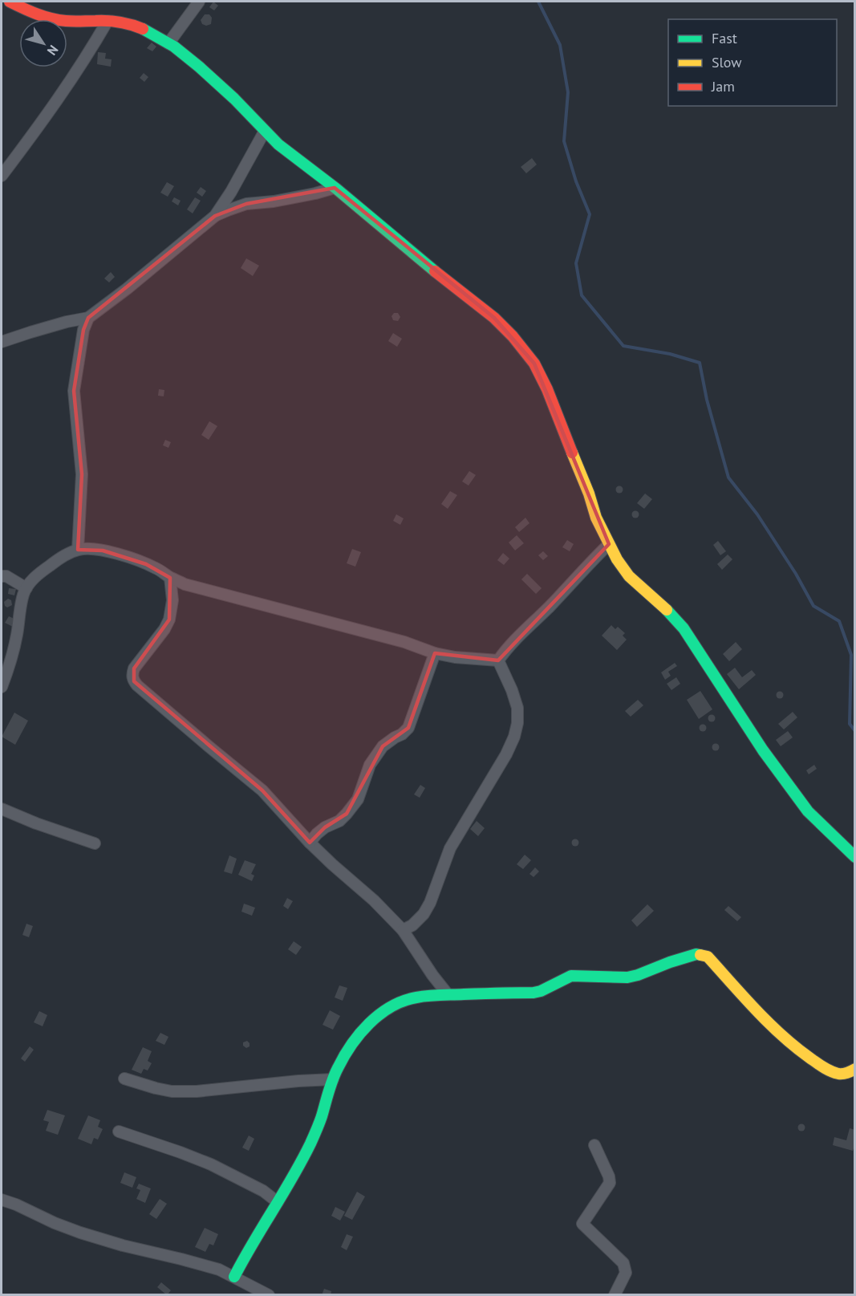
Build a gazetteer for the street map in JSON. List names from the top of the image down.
{
  "legend": ["Fast", "Slow", "Jam"],
  "north": "bottom right"
}
